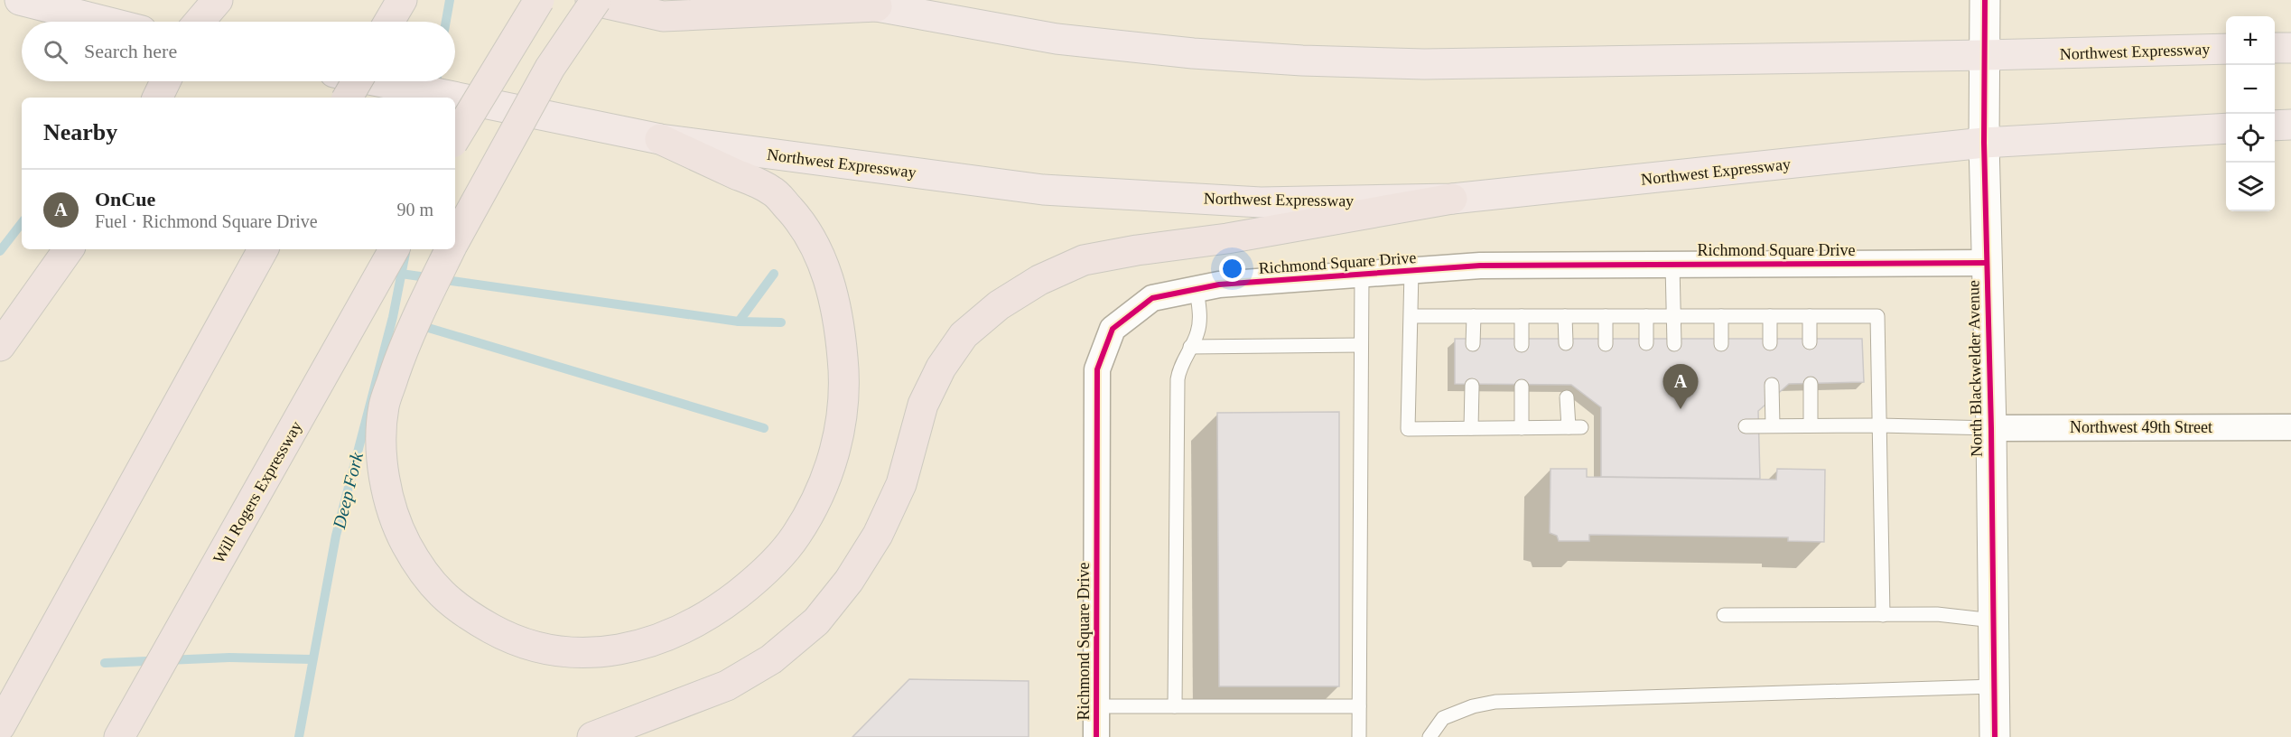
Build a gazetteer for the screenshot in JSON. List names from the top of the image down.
{
  "streets": {
    "highway": ["Northwest Expressway", "Will Rogers Expressway"],
    "street": ["Richmond Square Drive", "North Blackwelder Avenue", "Northwest 49th Street"]
  },
  "crossings": [
    ["Northwest Expressway", "North Blackwelder Avenue"],
    ["Richmond Square Drive", "North Blackwelder Avenue"],
    ["North Blackwelder Avenue", "Northwest 49th Street"]
  ],
  "water": ["Deep Fork"],
  "page": {
    "map_buttons": ["+", "−"],
    "search": "Search here",
    "heading": "Nearby",
    "list": [
      {
        "mark": "A",
        "name": "OnCue",
        "note": "Fuel · Richmond Square Drive",
        "value": "90 m"
      }
    ],
    "pins": "A"
  }
}
